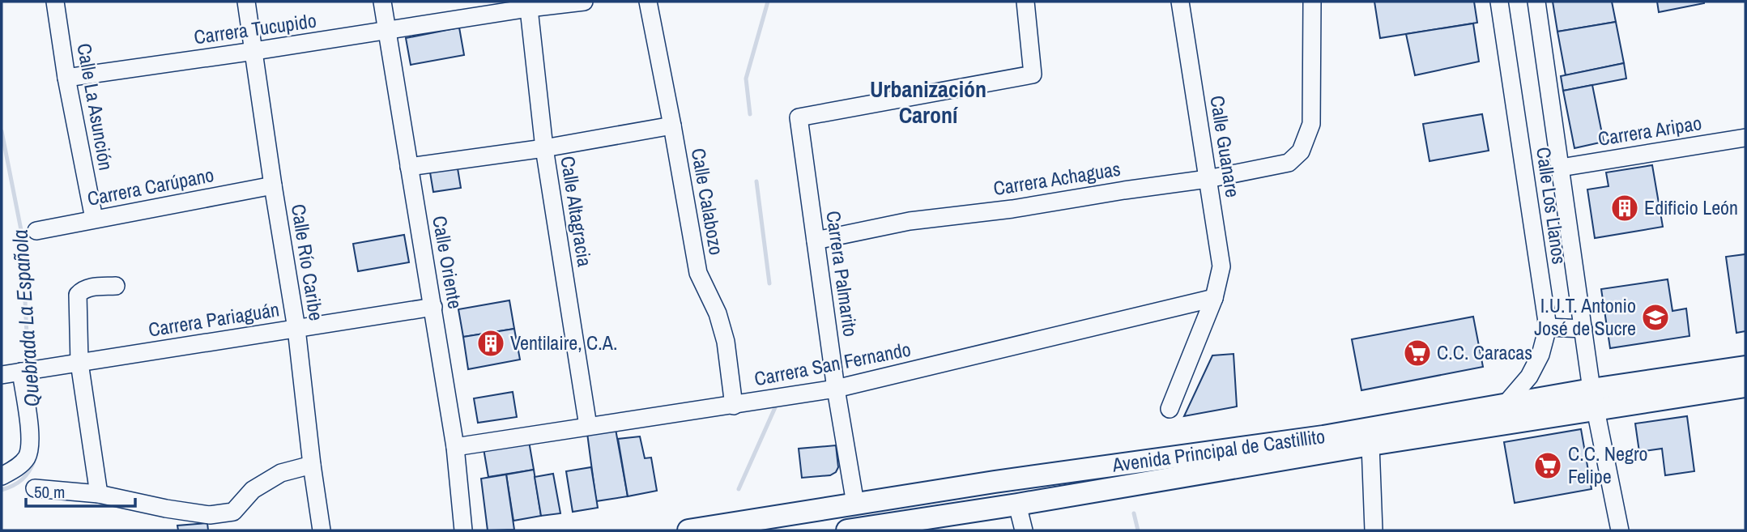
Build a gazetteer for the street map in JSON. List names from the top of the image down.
{
  "streets": {
    "main road": ["Avenida Principal de Castillito"],
    "street": [
      "Carrera Tucupido",
      "Calle La Asunción",
      "Carrera Aripao",
      "Calle Guanare",
      "Carrera Achaguas",
      "Carrera Carúpano",
      "Calle Calabozo",
      "Calle Los Llanos",
      "Calle Altagracia",
      "Calle Río Caribe",
      "Calle Oriente",
      "Carrera Palmarito",
      "Carrera Pariaguán",
      "Carrera San Fernando"
    ]
  },
  "crossings": [
    ["Carrera Tucupido", "Calle La Asunción"],
    ["Carrera Tucupido", "Calle Altagracia"],
    ["Carrera Tucupido", "Calle Río Caribe"],
    ["Carrera Tucupido", "Calle Oriente"],
    ["Calle La Asunción", "Carrera Carúpano"],
    ["Carrera Aripao", "Calle Los Llanos"],
    ["Calle Guanare", "Carrera Achaguas"],
    ["Calle Guanare", "Carrera San Fernando"],
    ["Carrera Achaguas", "Carrera Palmarito"],
    ["Carrera Carúpano", "Calle Río Caribe"],
    ["Calle Calabozo", "Carrera San Fernando"],
    ["Calle Los Llanos", "Avenida Principal de Castillito"],
    ["Calle Altagracia", "Carrera San Fernando"],
    ["Calle Río Caribe", "Carrera Pariaguán"],
    ["Calle Oriente", "Carrera Pariaguán"],
    ["Calle Oriente", "Carrera San Fernando"],
    ["Carrera Palmarito", "Carrera San Fernando"],
    ["Carrera Palmarito", "Avenida Principal de Castillito"]
  ],
  "districts": ["Urbanización Caroní"],
  "water": ["Quebrada La Española"],
  "places": {
    "building": ["Edificio León", "Ventilaire, C.A."],
    "school or university": ["I.U.T. Antonio José de Sucre"],
    "supermarket": ["C.C. Caracas", "C.C. Negro Felipe"]
  },
  "scale_bar": "50 m"
}
